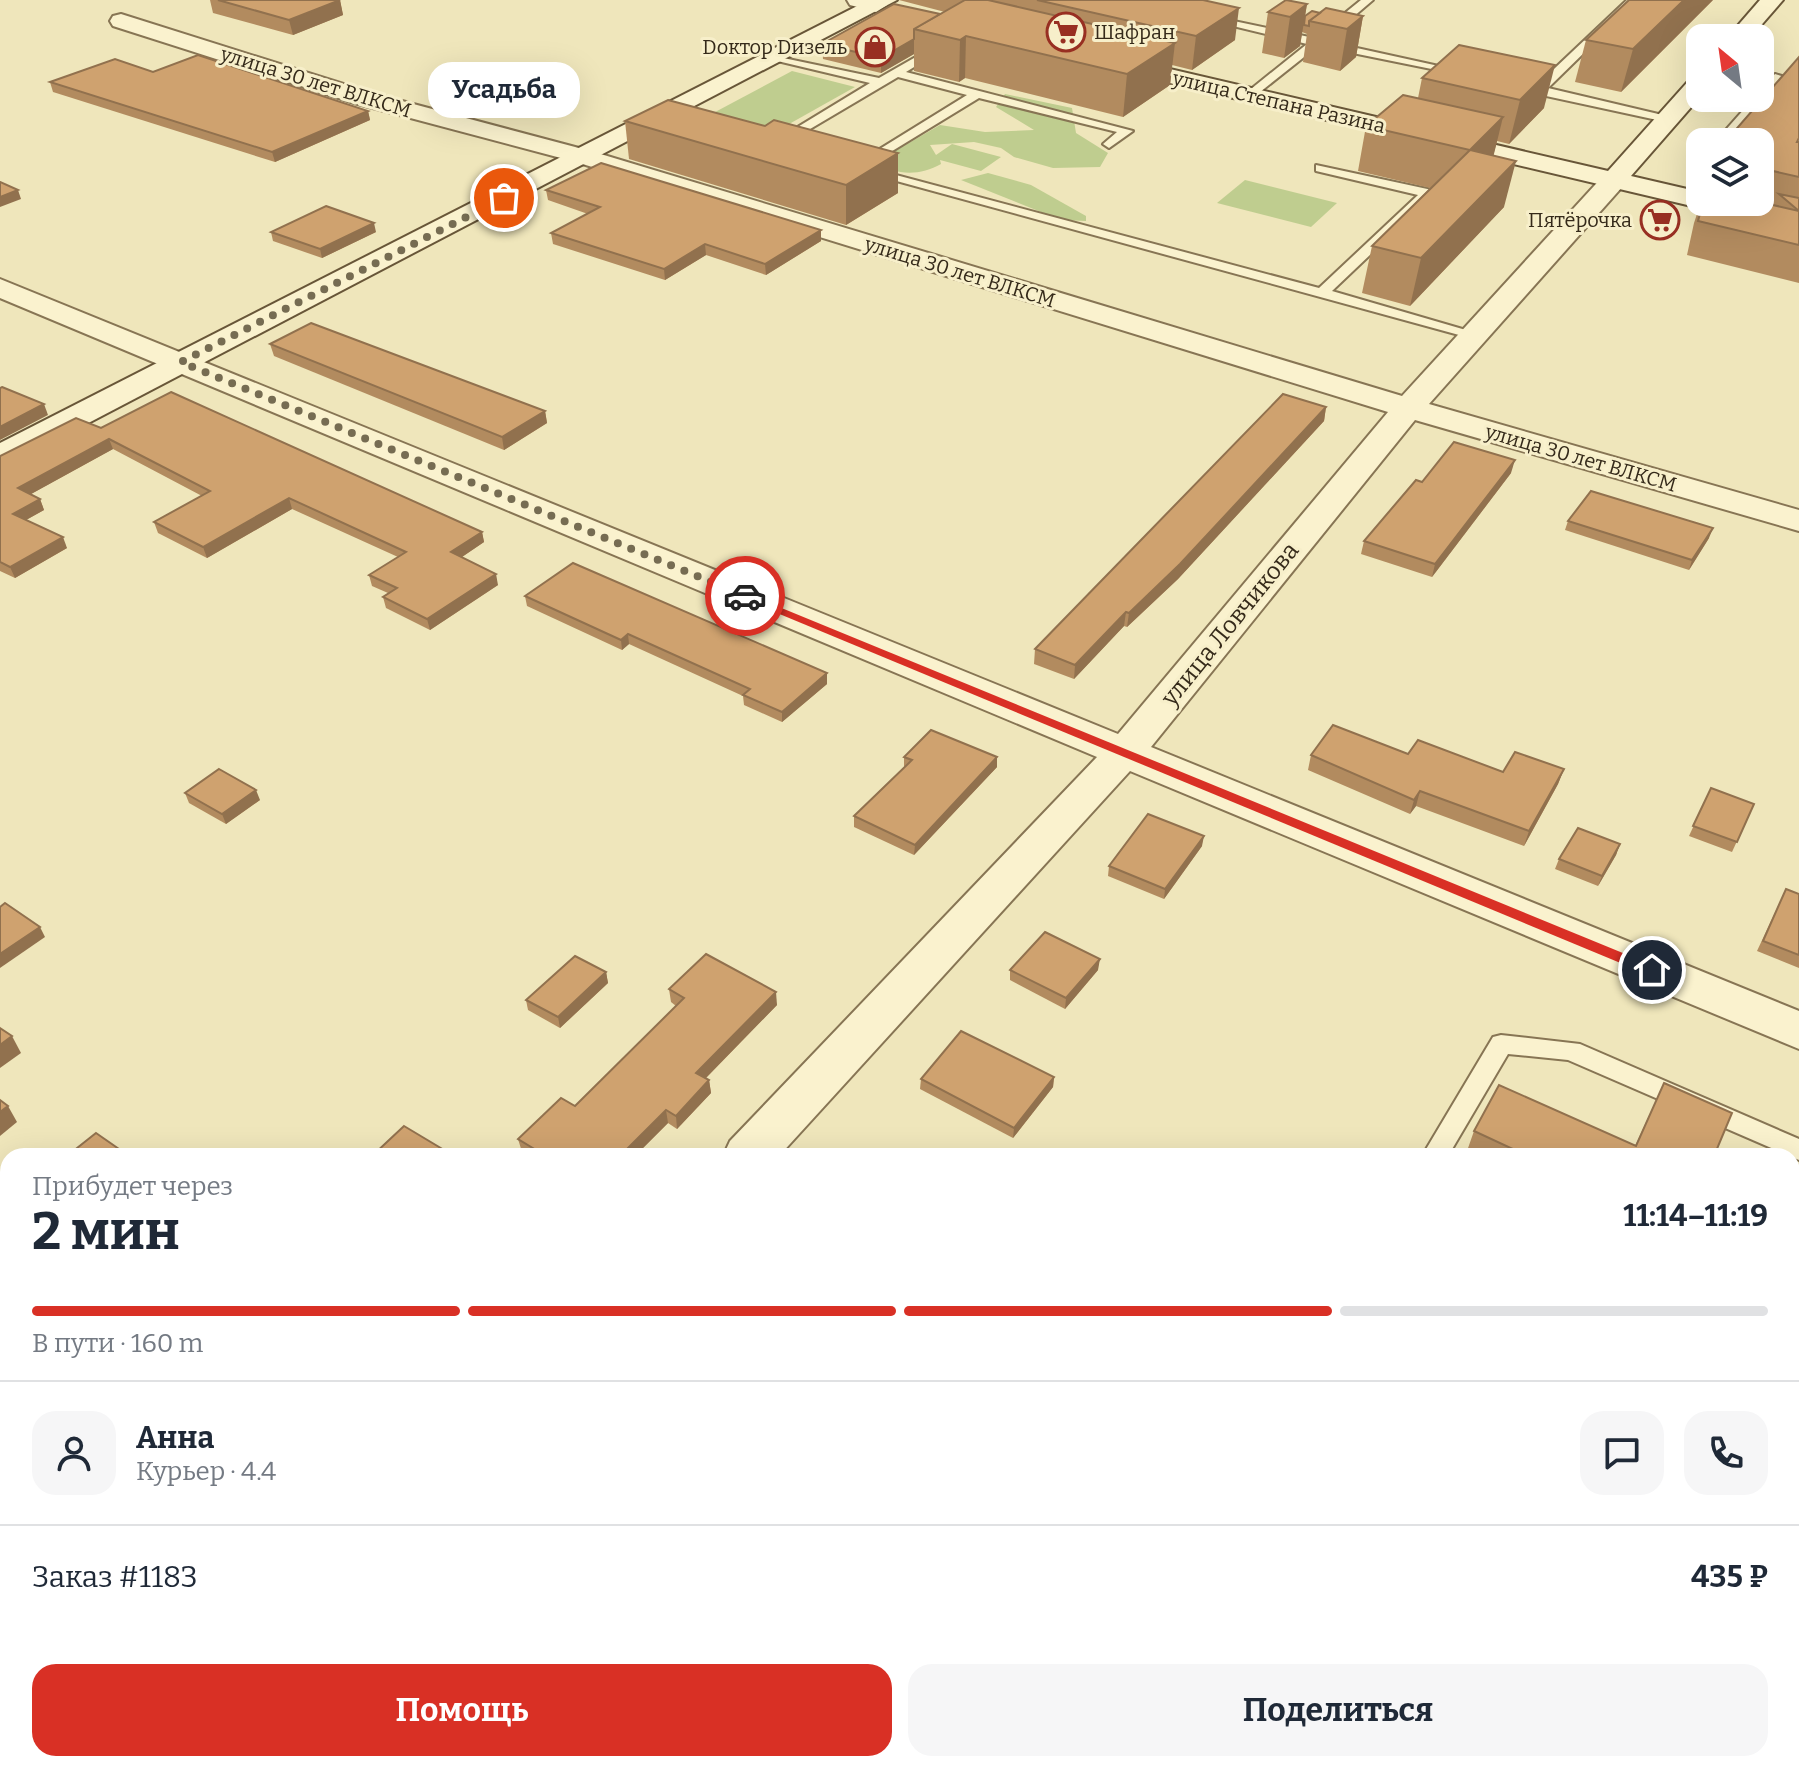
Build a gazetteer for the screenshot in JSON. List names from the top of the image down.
{
  "streets": {
    "street": ["улица 30 лет ВЛКСМ", "улица Степана Разина", "улица Ловчикова"]
  },
  "crossings": [
    ["улица 30 лет ВЛКСМ", "улица Ловчикова"],
    ["улица Степана Разина", "улица Ловчикова"]
  ],
  "places": {
    "supermarket": ["Шафран", "Пятёрочка"],
    "shop": ["Dоктор Dизель"],
    "other": ["Усадьба"]
  },
  "north": "top left",
  "page": {
    "bubble": "Усадьба",
    "heading": ["2 мин", "Прибудет через", "11:14–11:19"],
    "panel": [
      "Анна",
      "Курьер · 4.4",
      "Заказ #1183",
      "435 ₽"
    ],
    "bar": "В пути · 160 m",
    "buttons": ["Помощь", "Поделиться"]
  }
}
